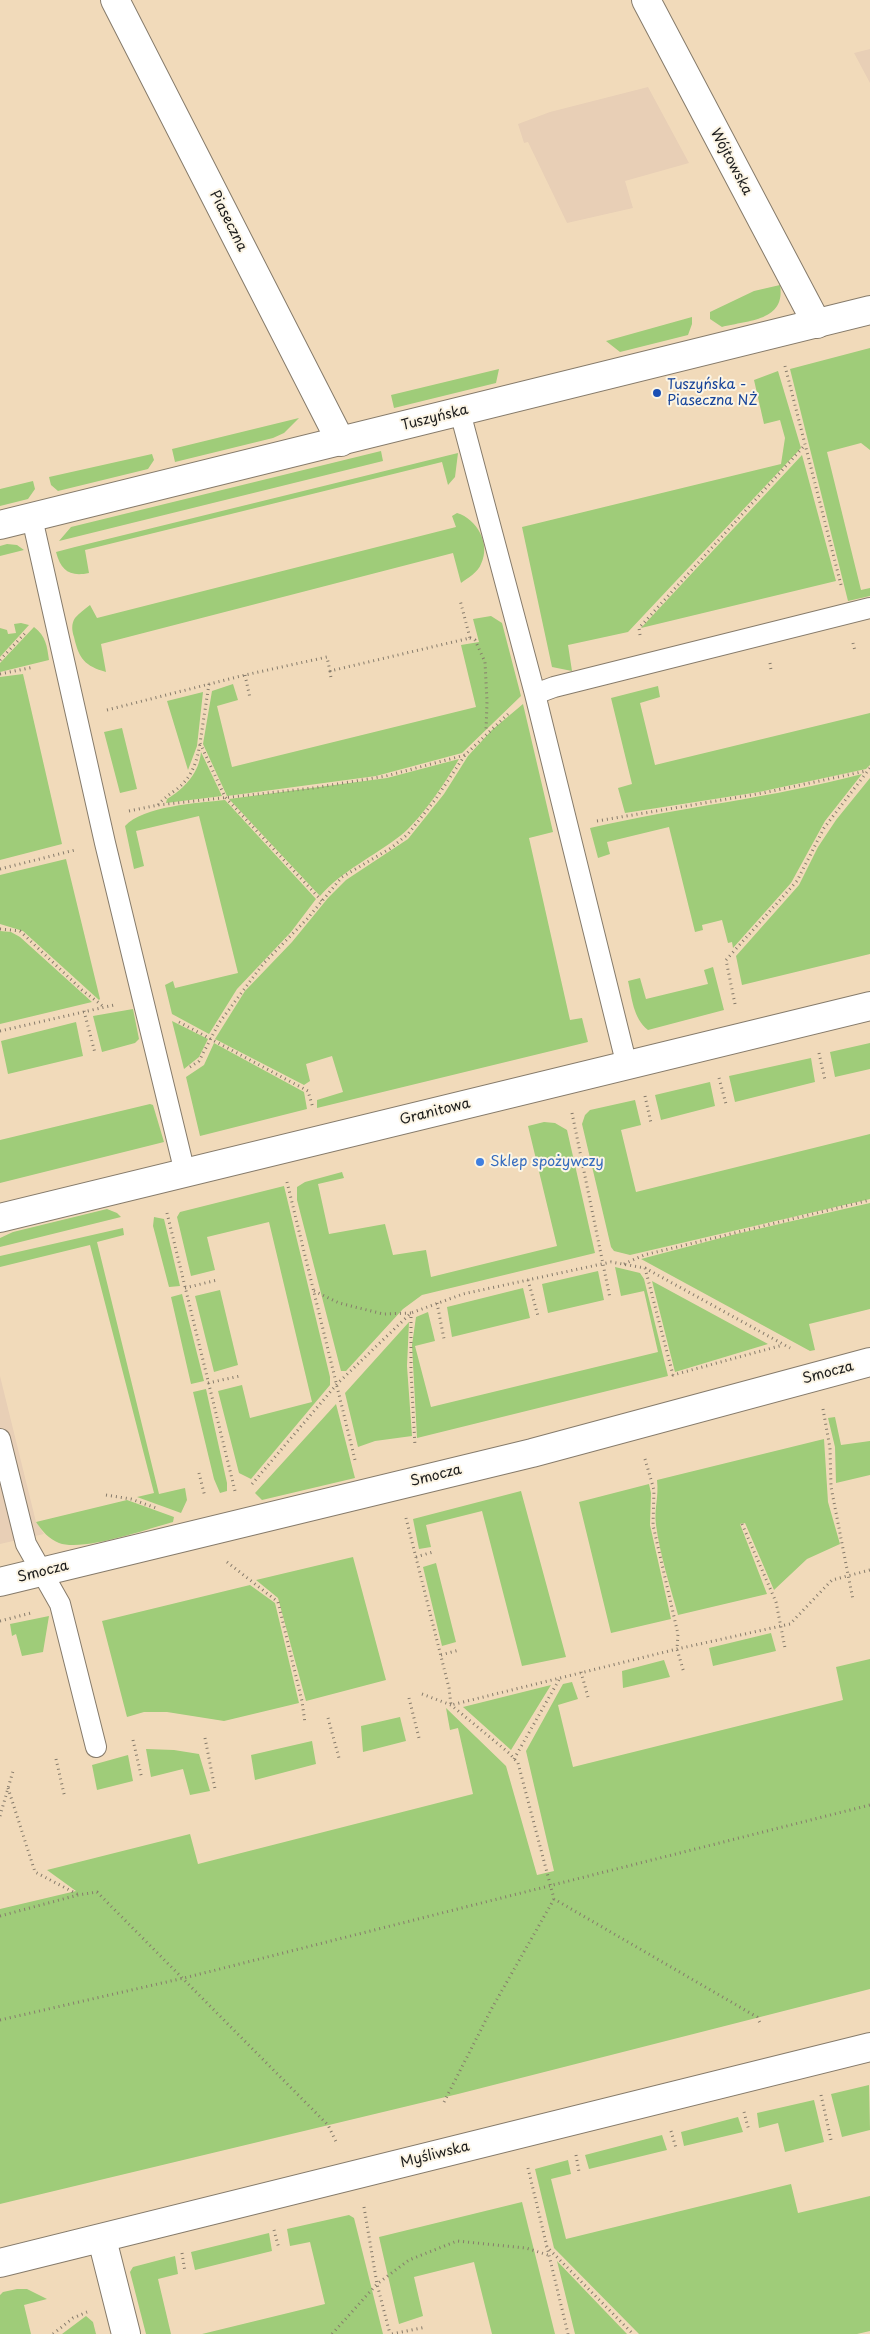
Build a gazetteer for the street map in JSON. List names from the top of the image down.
{
  "streets": {
    "street": [
      "Wójtowska",
      "Piaseczna",
      "Tuszyńska",
      "Granitowa",
      "Smocza",
      "Myśliwska"
    ]
  },
  "crossings": [
    ["Wójtowska", "Tuszyńska"],
    ["Piaseczna", "Tuszyńska"]
  ],
  "places": ["Tuszyńska - Piaseczna NŻ", "Sklep spożywczy"]
}
